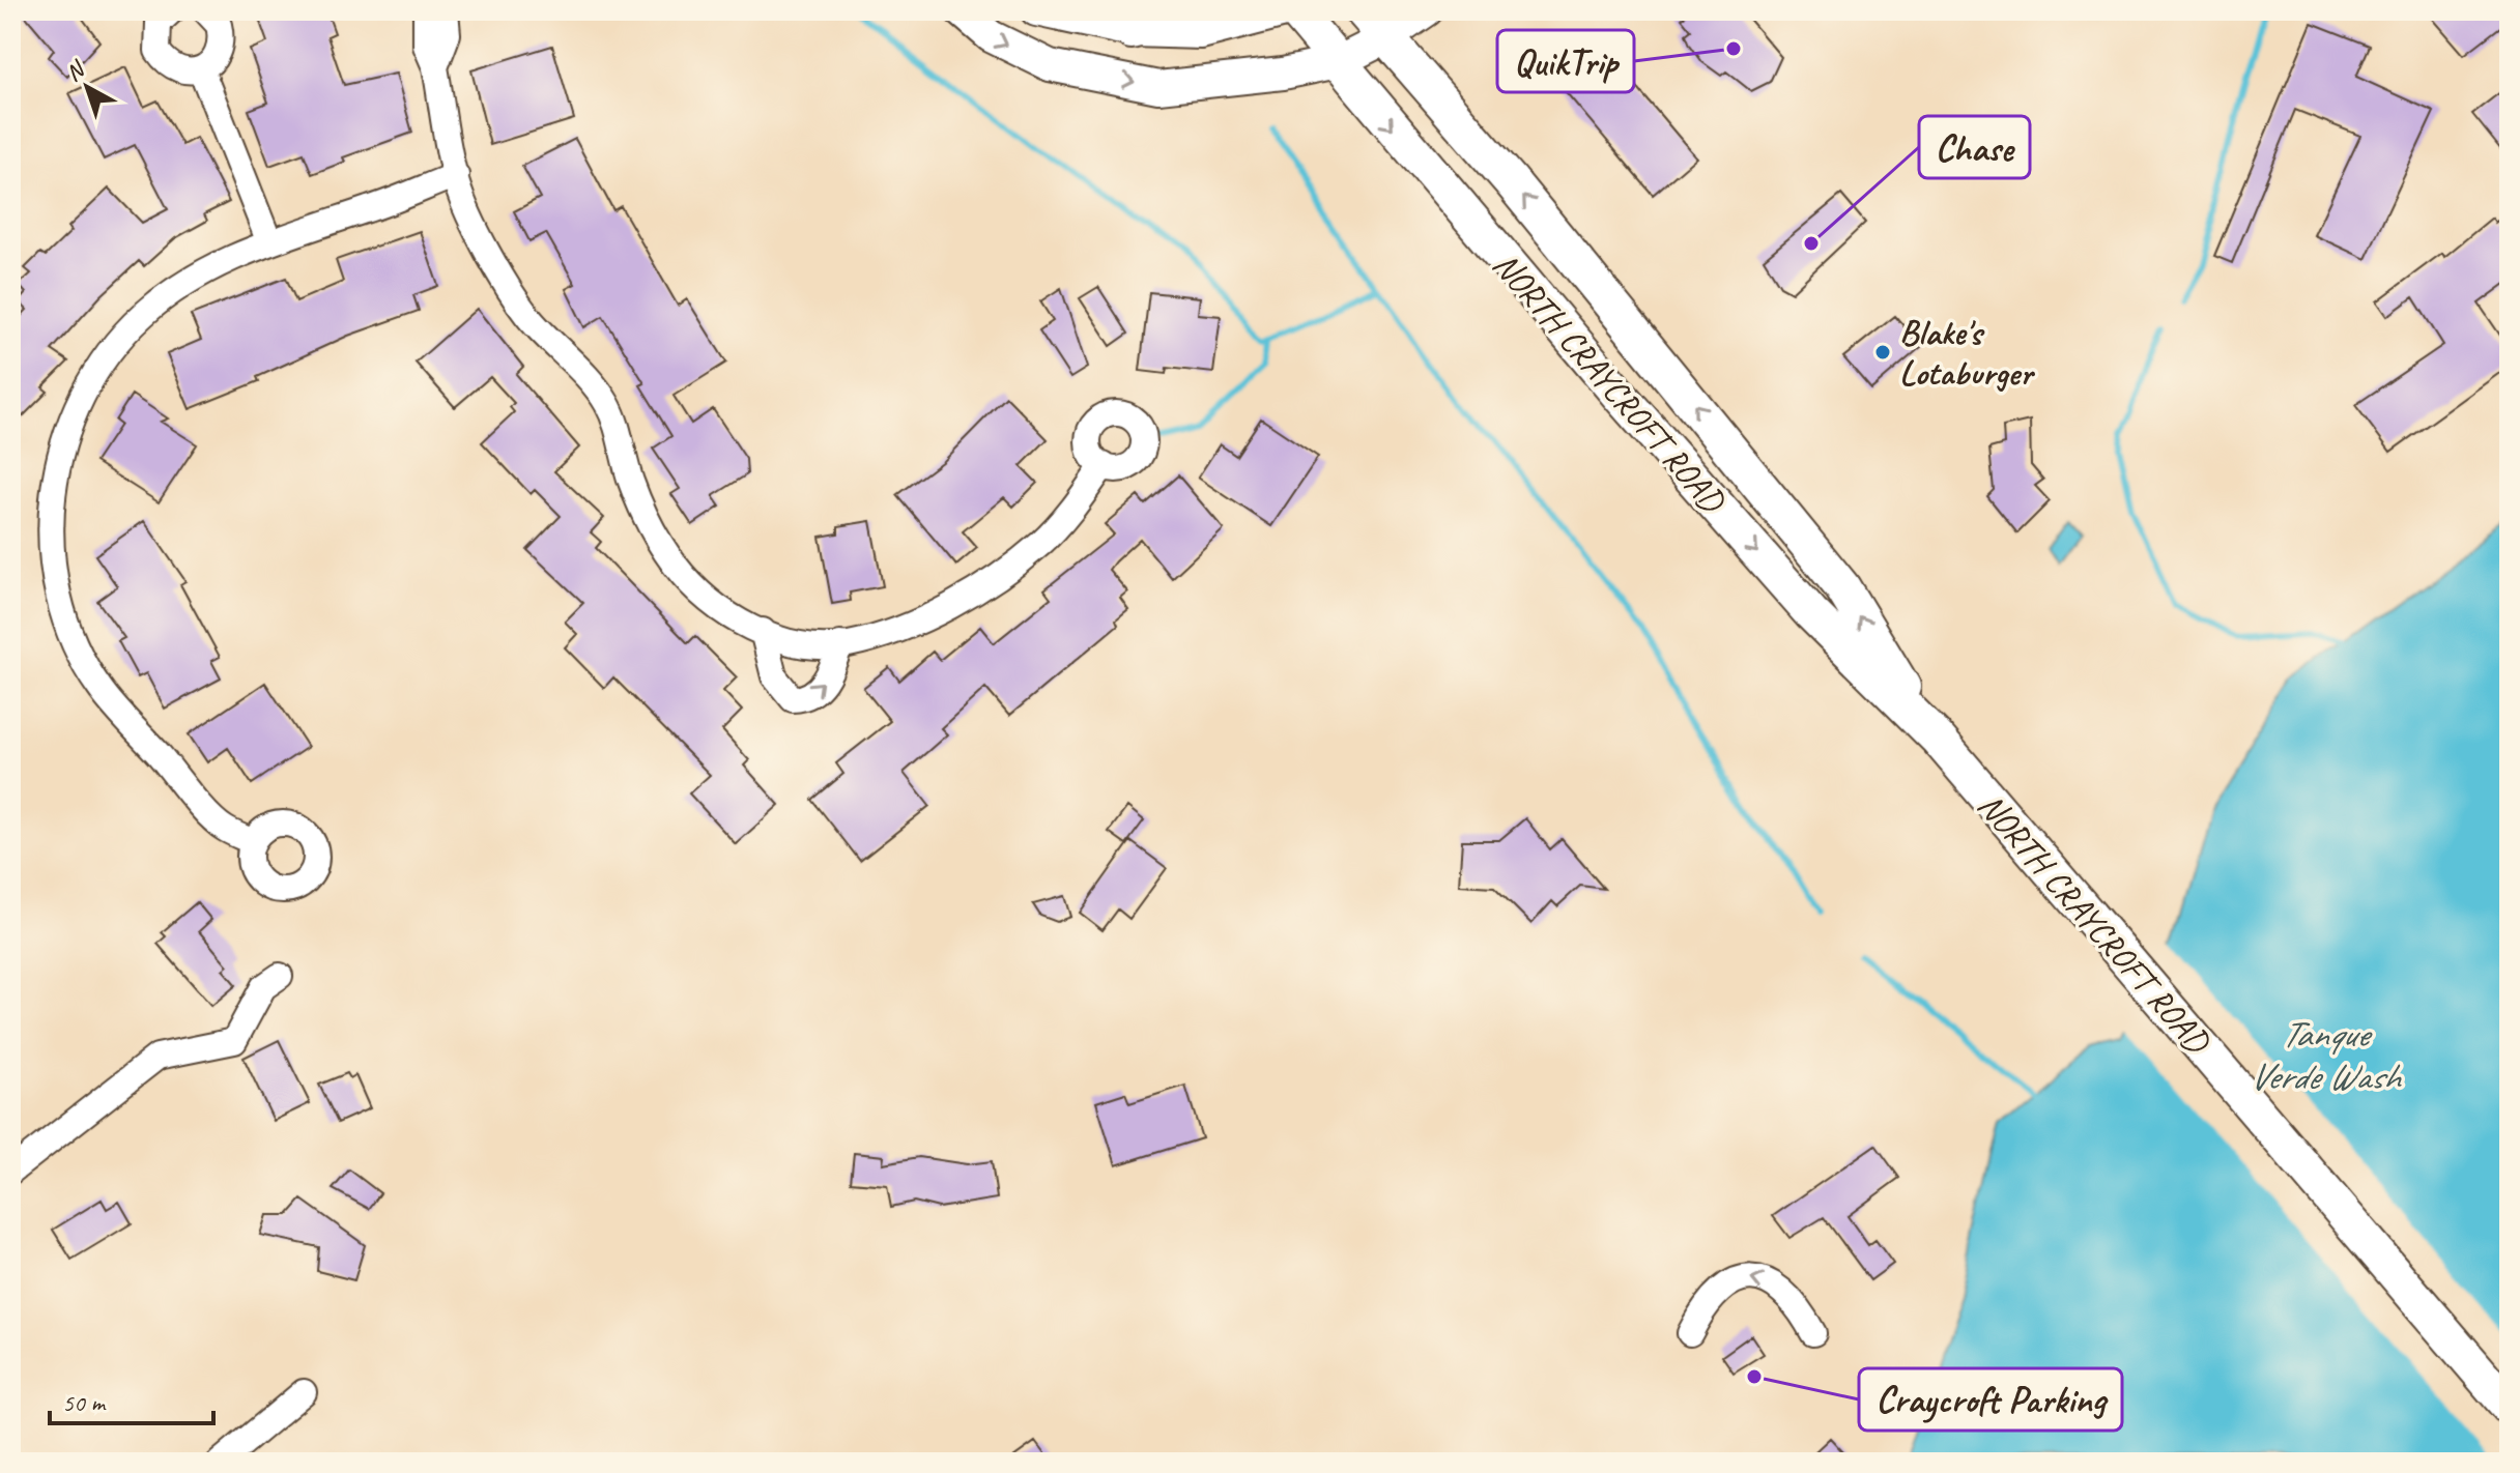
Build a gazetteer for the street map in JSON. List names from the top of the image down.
{
  "streets": {
    "main road": ["NORTH CRAYCROFT ROAD"]
  },
  "water": ["Tanque Verde Wash"],
  "places": [
    "QuikTrip",
    "Chase",
    "Blake's Lotaburger",
    "Craycroft Parking"
  ],
  "scale_bar": "50 m",
  "north": "top left"
}
